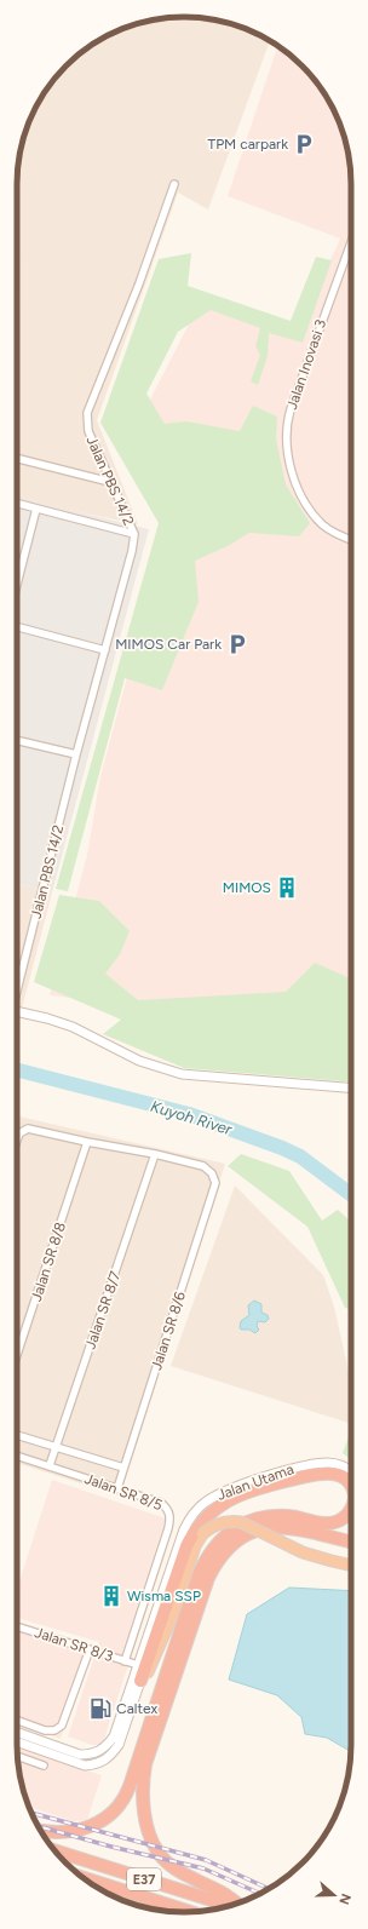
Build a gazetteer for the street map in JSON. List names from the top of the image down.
{
  "streets": {
    "highway": ["E37"],
    "street": [
      "Jalan Inovasi 3",
      "Jalan PBS 14/2",
      "Jalan SR 8/8",
      "Jalan SR 8/7",
      "Jalan SR 8/6",
      "Jalan Utama",
      "Jalan SR 8/5",
      "Jalan SR 8/3"
    ]
  },
  "crossings": [
    ["Jalan SR 8/7", "Jalan SR 8/6"],
    ["Jalan SR 8/7", "Jalan SR 8/5"],
    ["Jalan SR 8/6", "Jalan SR 8/5"],
    ["Jalan Utama", "Jalan SR 8/3"],
    ["Jalan SR 8/5", "Jalan SR 8/3"]
  ],
  "water": ["Kuyoh River"],
  "places": {
    "parking": ["TPM carpark", "MIMOS Car Park"],
    "building": ["MIMOS", "Wisma SSP"],
    "fuel station": ["Caltex"]
  },
  "north": "right"
}
